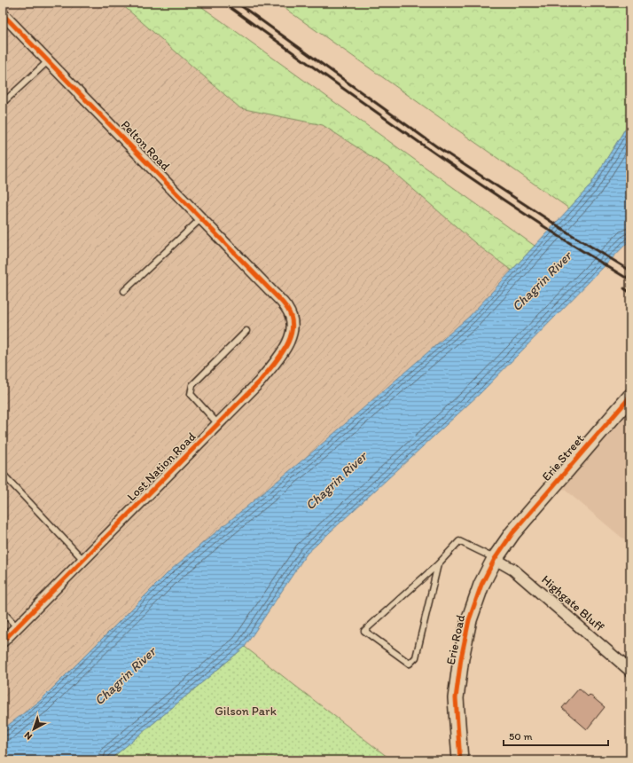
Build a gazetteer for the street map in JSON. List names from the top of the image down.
{
  "streets": {
    "street": [
      "Pelton Road",
      "Erie Street",
      "Lost Nation Road",
      "Highgate Bluff",
      "Erie Road"
    ]
  },
  "crossings": [
    ["Pelton Road", "Lost Nation Road"],
    ["Erie Street", "Erie Road"],
    ["Highgate Bluff", "Erie Road"]
  ],
  "water": ["Chagrin River"],
  "parks": ["Gilson Park"],
  "scale_bar": "50 m",
  "north": "bottom left"
}
